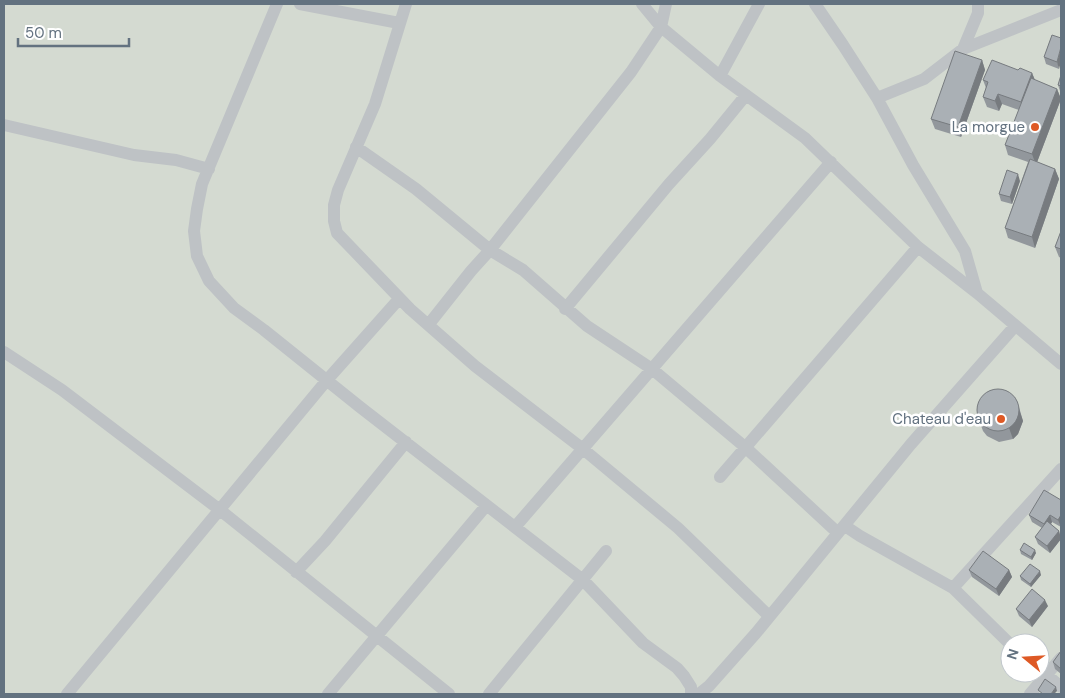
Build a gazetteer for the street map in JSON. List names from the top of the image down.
{
  "places": ["La morgue", "Chateau d'eau"],
  "scale_bar": "50 m",
  "north": "left"
}
